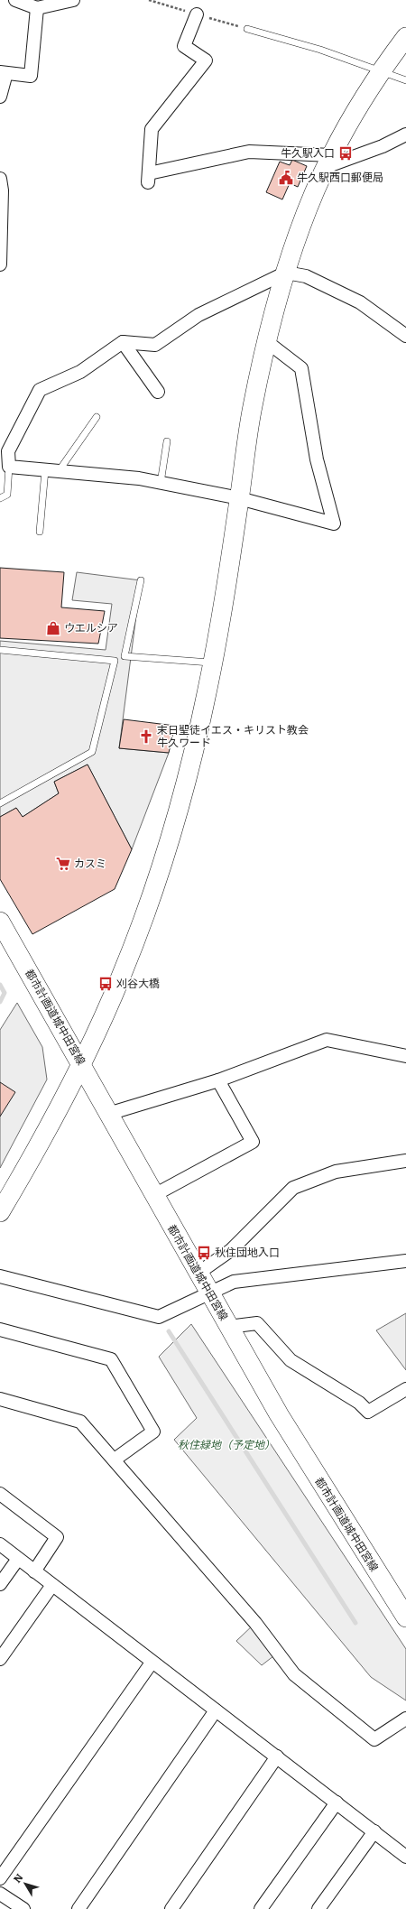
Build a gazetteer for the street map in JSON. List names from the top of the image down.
{
  "streets": {
    "street": ["都市計画道城中田宮線"]
  },
  "parks": ["秋住緑地（予定地）"],
  "places": {
    "bus stop": ["牛久駅入口", "刈谷大橋", "秋住団地入口"],
    "public building": ["牛久駅西口郵便局"],
    "shop": ["ウエルシア"],
    "church": ["末日聖徒イエス・キリスト教会 牛久ワード"],
    "supermarket": ["カスミ"]
  },
  "north": "top left"
}
